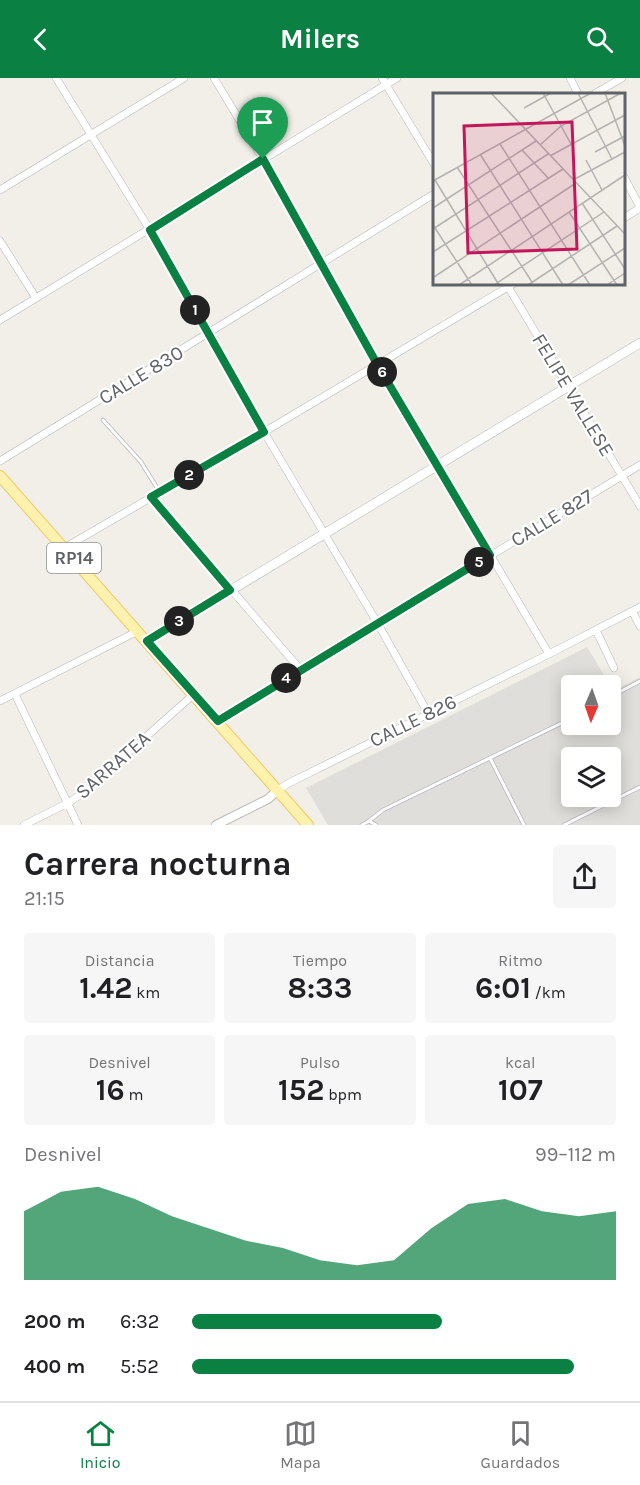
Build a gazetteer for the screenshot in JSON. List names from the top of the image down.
{
  "streets": {
    "main road": ["RP14"],
    "street": [
      "CALLE 830",
      "FELIPE VALLESE",
      "CALLE 827",
      "CALLE 826",
      "SARRATEA"
    ]
  },
  "crossings": [
    ["FELIPE VALLESE", "CALLE 827"],
    ["CALLE 827", "RP14"],
    ["RP14", "CALLE 826"],
    ["RP14", "SARRATEA"]
  ],
  "north": "bottom",
  "page": {
    "header": "Milers",
    "pins": [
      "1",
      "6",
      "2",
      "5",
      "3",
      "4"
    ],
    "heading": ["Carrera nocturna", "21:15"],
    "stats": [
      ["Distancia", "1.42 km"],
      ["Tiempo", "8:33"],
      ["Ritmo", "6:01 /km"],
      ["Desnivel", "16 m"],
      ["Pulso", "152 bpm"],
      ["kcal", "107"]
    ],
    "chart": ["Desnivel", "99–112 m"],
    "list": [
      {
        "name": "200 m",
        "note": "6:32"
      },
      {
        "name": "400 m",
        "note": "5:52"
      }
    ],
    "tabs": ["Inicio", "Mapa", "Guardados"]
  }
}
